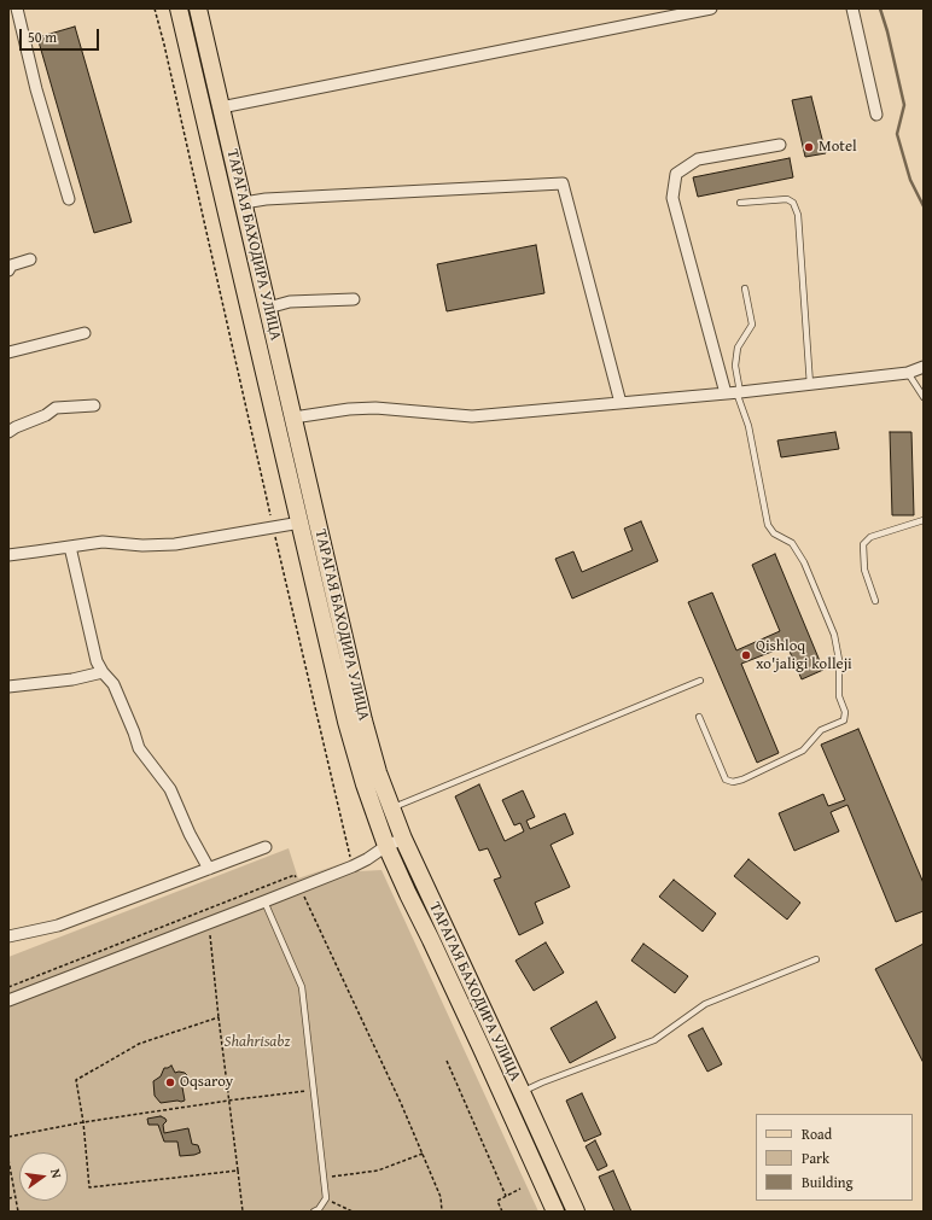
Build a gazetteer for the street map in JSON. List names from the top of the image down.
{
  "streets": {
    "main road": ["ТАРАГАЯ БАХОДИРА УЛИЦА"]
  },
  "parks": ["Shahrisabz"],
  "places": ["Motel", "Qishloq xo'jaligi kolleji", "Oqsaroy"],
  "legend": ["Road", "Park", "Building"],
  "scale_bar": "50 m",
  "north": "right"
}
